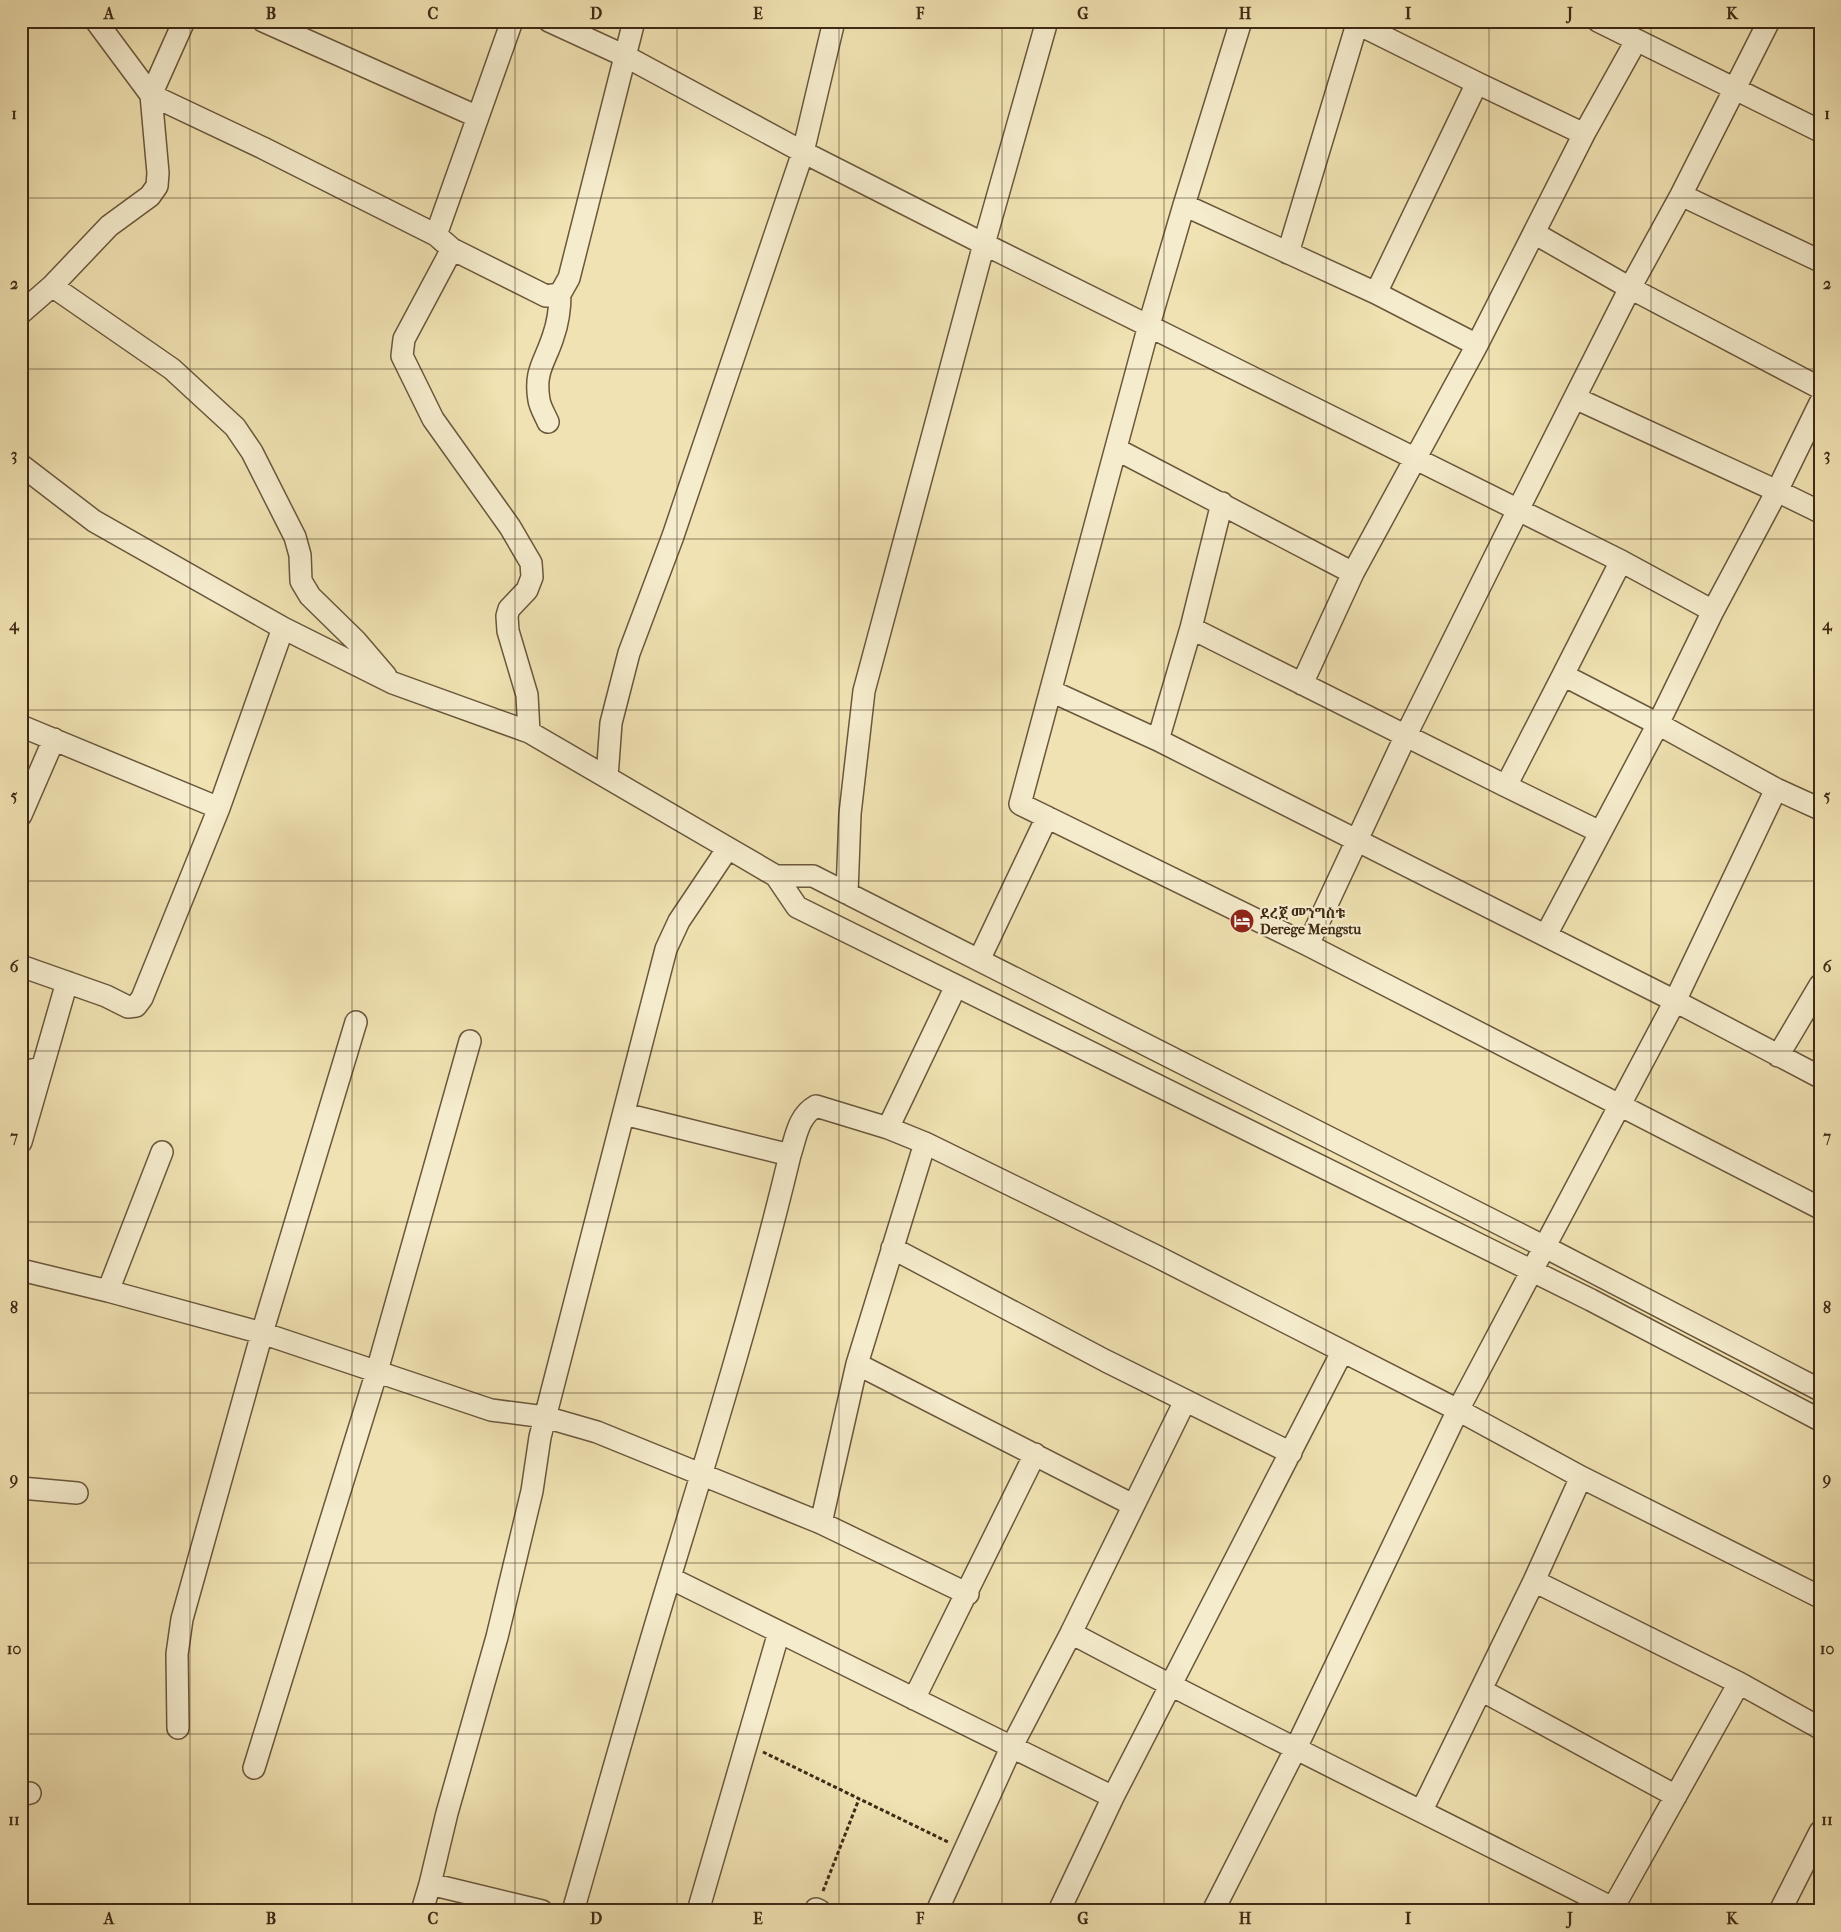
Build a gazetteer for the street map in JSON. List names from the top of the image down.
{
  "places": {
    "hotel": ["ደረጀ መንግስቱ Derege Mengstu"]
  },
  "grid": {
    "columns": [
      "A",
      "B",
      "C",
      "D",
      "E",
      "F",
      "G",
      "H",
      "I",
      "J",
      "K"
    ],
    "rows": [
      "1",
      "2",
      "3",
      "4",
      "5",
      "6",
      "7",
      "8",
      "9",
      "10",
      "11"
    ]
  }
}
